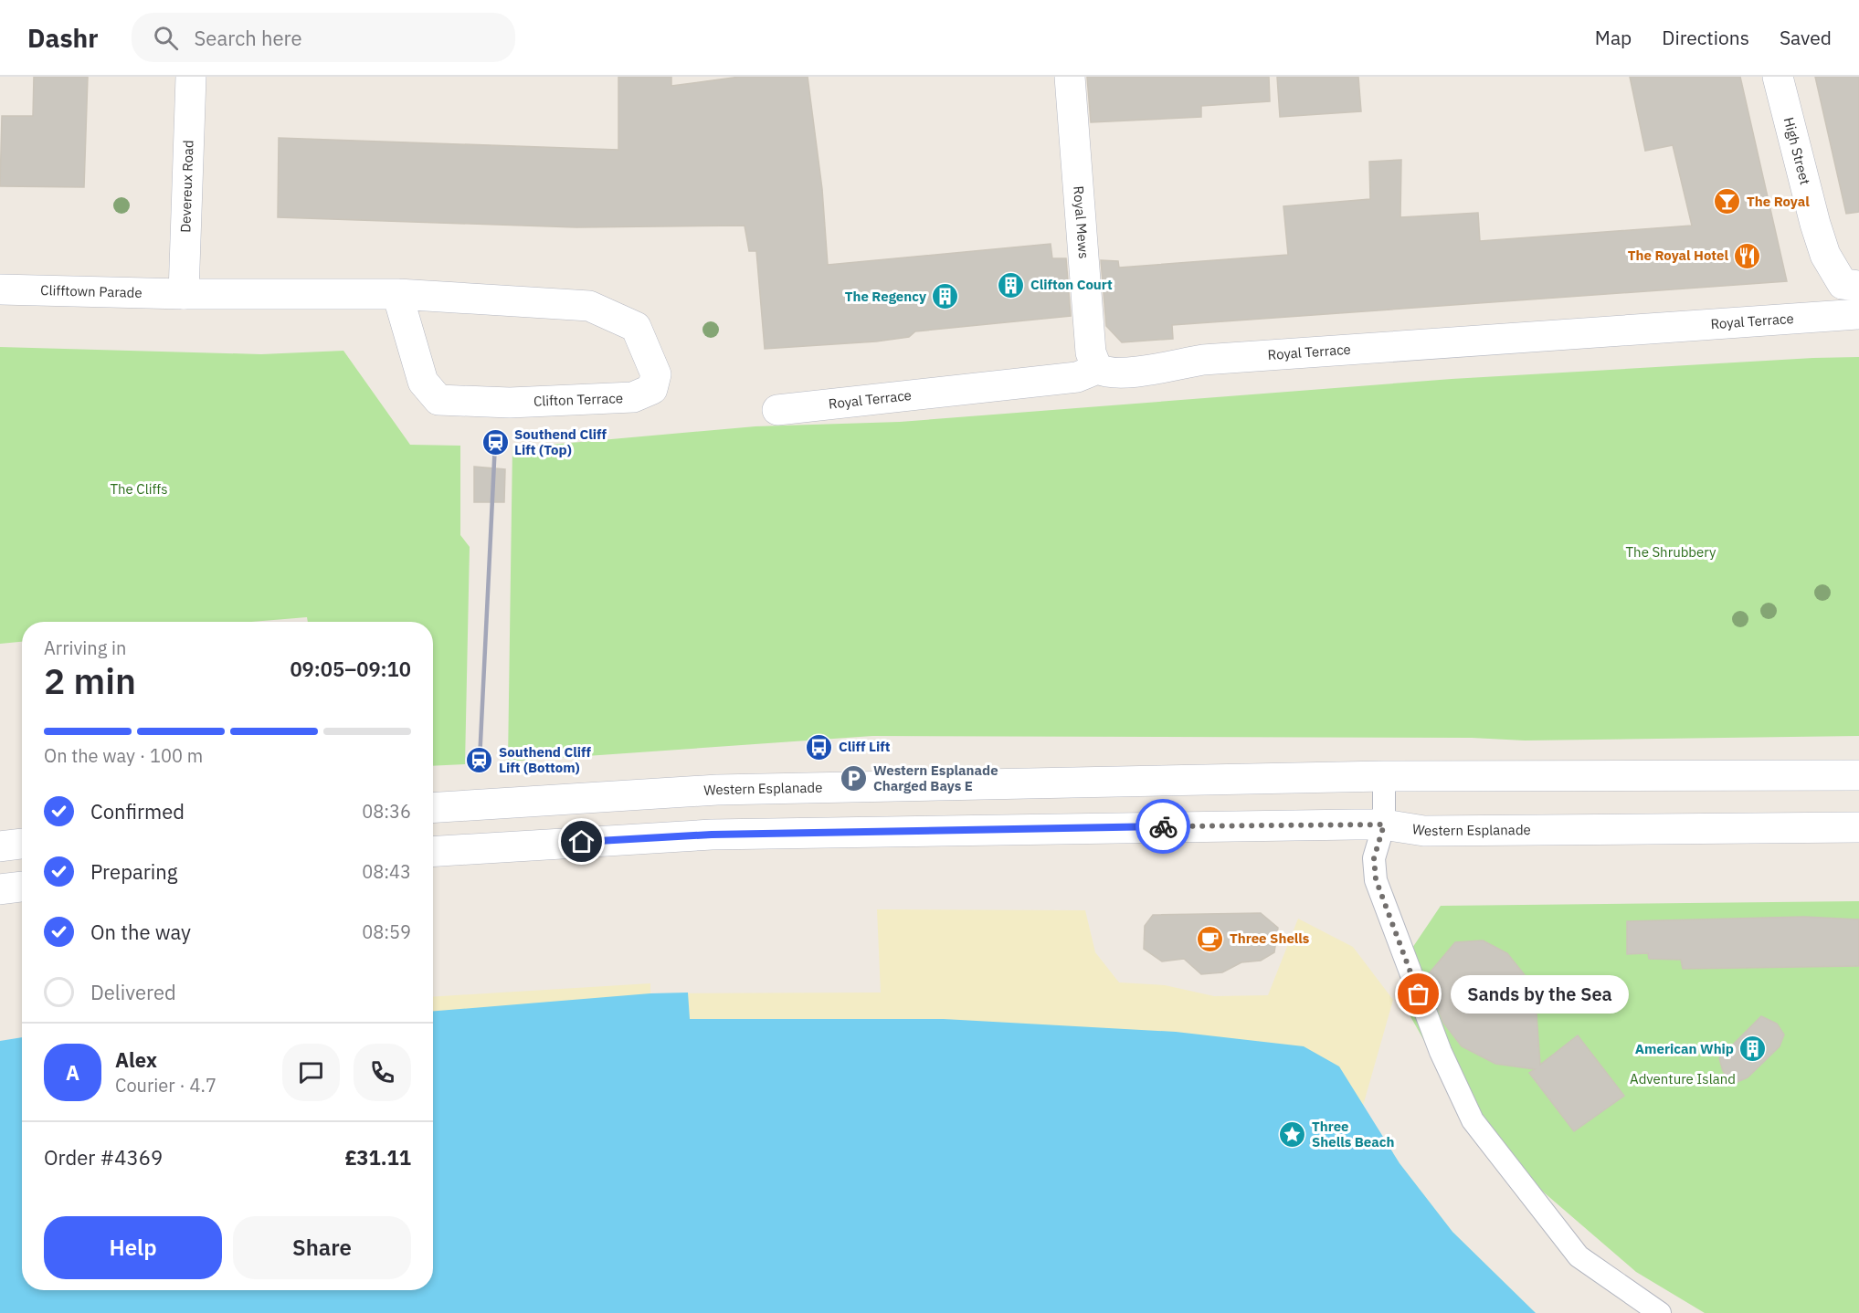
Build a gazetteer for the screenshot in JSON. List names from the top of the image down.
{
  "streets": {
    "street": [
      "High Street",
      "Devereux Road",
      "Royal Mews",
      "Clifftown Parade",
      "Royal Terrace",
      "Clifton Terrace",
      "Western Esplanade"
    ]
  },
  "crossings": [
    ["Devereux Road", "Clifftown Parade"],
    ["Devereux Road", "Clifton Terrace"],
    ["Royal Mews", "Royal Terrace"],
    ["Clifftown Parade", "Clifton Terrace"]
  ],
  "parks": ["The Cliffs", "The Shrubbery", "Adventure Island"],
  "places": {
    "bar": ["The Royal"],
    "restaurant": ["The Royal Hotel"],
    "building": ["Clifton Court", "The Regency", "American Whip"],
    "station": ["Southend Cliff Lift (Top)", "Southend Cliff Lift (Bottom)"],
    "bus stop": ["Cliff Lift"],
    "parking": ["Western Esplanade Charged Bays E"],
    "cafe": ["Three Shells"],
    "other": ["Sands by the Sea"],
    "place": ["Three Shells Beach"]
  },
  "page": {
    "header": "Dashr",
    "search": "Search here",
    "nav": ["Map", "Directions", "Saved"],
    "heading": ["2 min", "Arriving in", "09:05–09:10"],
    "panel": [
      "Alex",
      "Courier · 4.7",
      "Order #4369",
      "£31.11"
    ],
    "bar": "On the way · 100 m",
    "list": [
      ["Confirmed", "08:36"],
      ["Preparing", "08:43"],
      ["On the way", "08:59"],
      "Delivered"
    ],
    "bubble": "Sands by the Sea",
    "round": "A",
    "buttons": ["Help", "Share"]
  }
}
